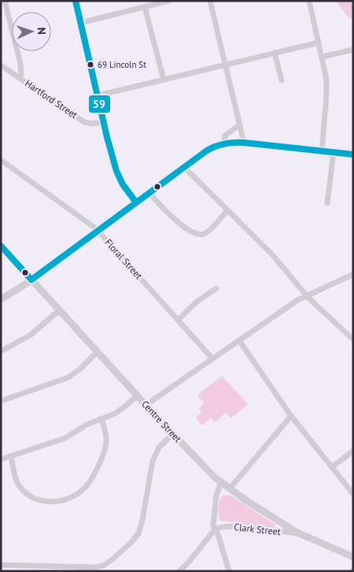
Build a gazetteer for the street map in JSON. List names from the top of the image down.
{
  "streets": {
    "main road": ["Centre Street"],
    "street": ["Hartford Street", "Floral Street", "Clark Street"]
  },
  "crossings": [
    ["Centre Street", "Clark Street"]
  ],
  "places": ["69 Lincoln St"],
  "lines": ["transit line 59"],
  "north": "right"
}
